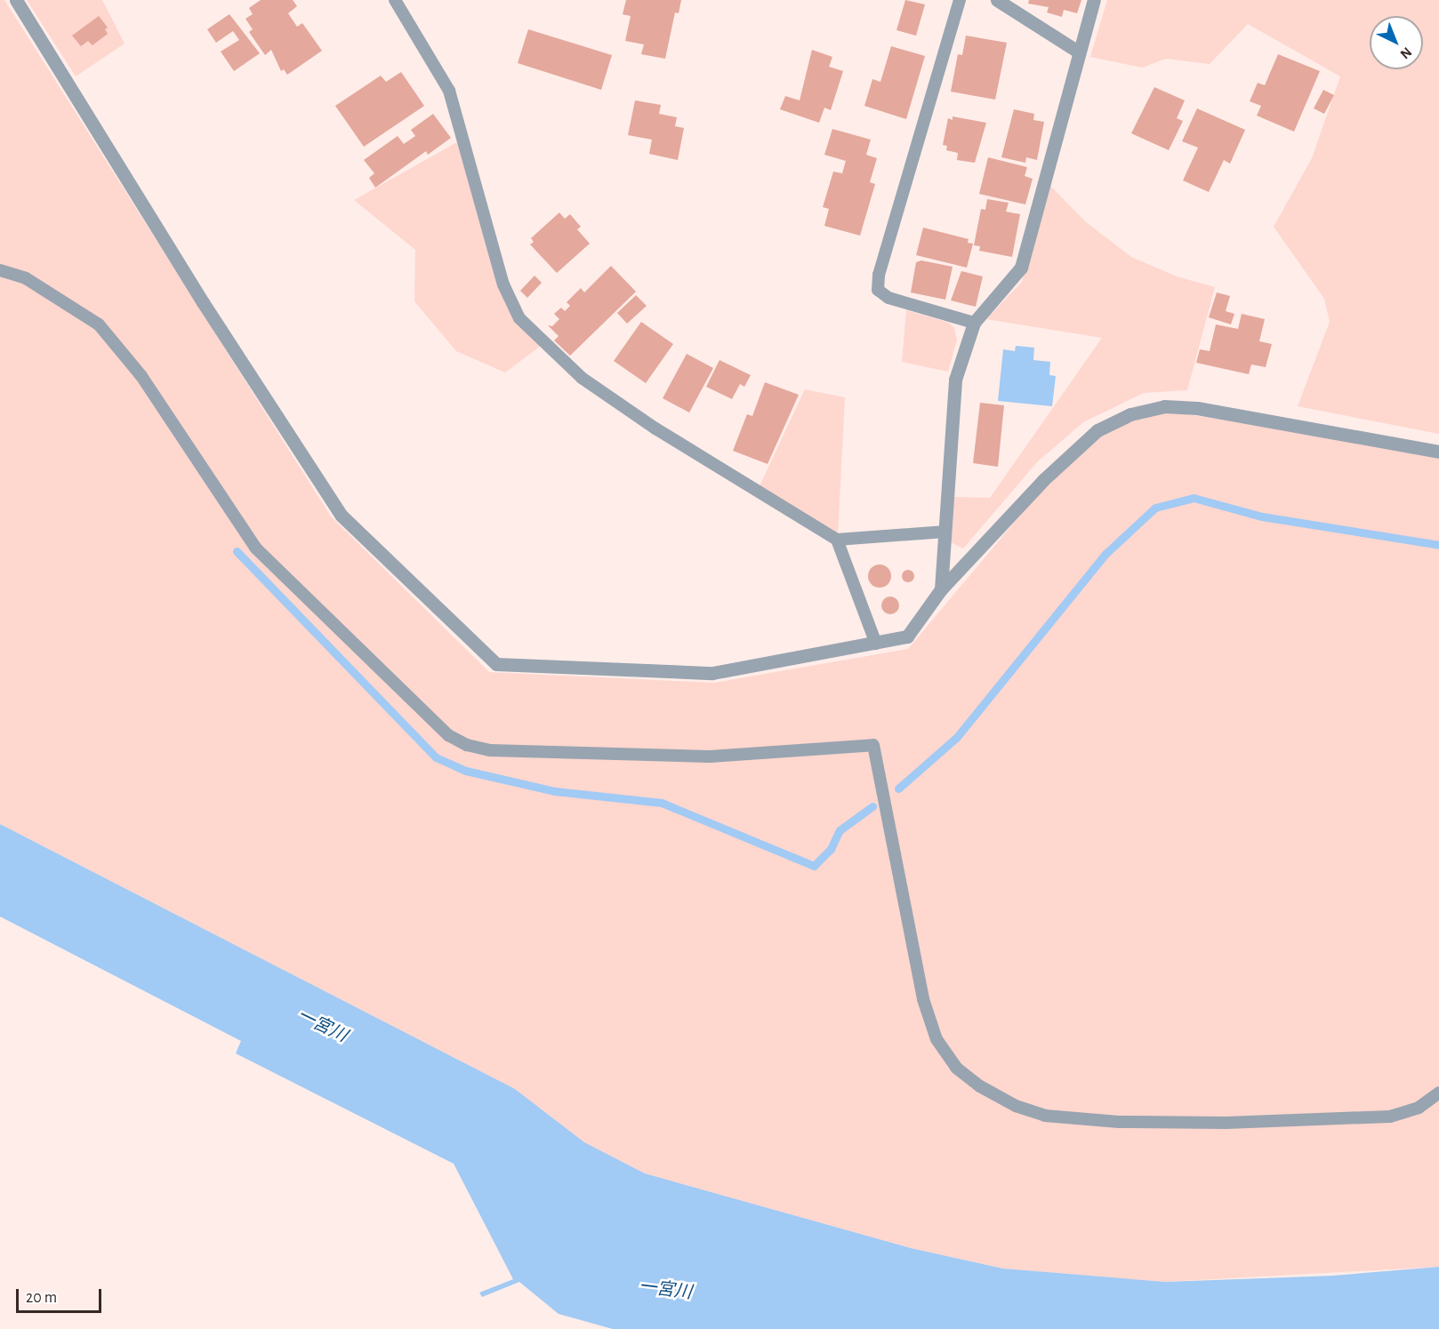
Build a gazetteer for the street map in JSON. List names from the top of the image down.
{
  "water": ["一宮川"],
  "scale_bar": "20 m",
  "north": "bottom right"
}
